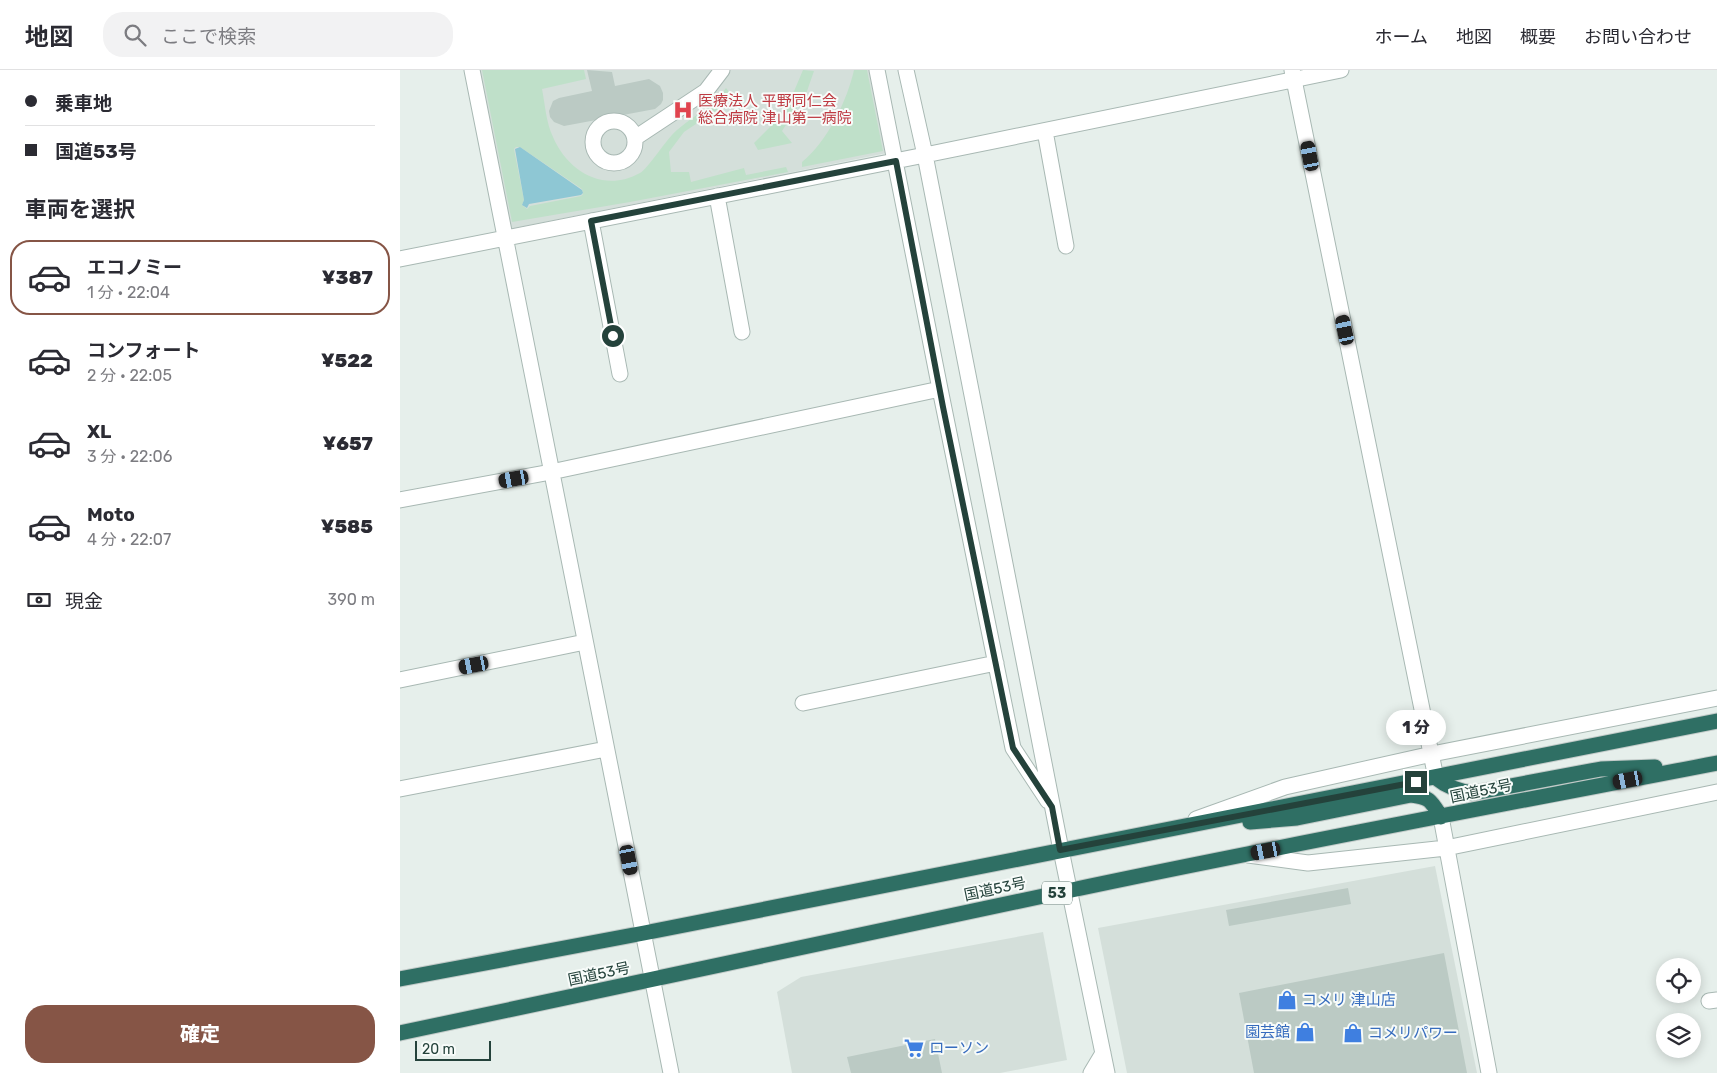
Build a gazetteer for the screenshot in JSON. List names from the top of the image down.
{
  "streets": {
    "highway": ["国道53号", "53"]
  },
  "places": {
    "hospital": ["医療法人 平野同仁会 総合病院 津山第一病院"],
    "shop": ["コメリ 津山店", "園芸館", "コメリパワー"],
    "supermarket": ["ローソン"]
  },
  "scale_bar": "20 m",
  "page": {
    "header": "地図",
    "search": "ここで検索",
    "nav": [
      "ホーム",
      "地図",
      "概要",
      "お問い合わせ"
    ],
    "banner": ["乗車地", "国道53号"],
    "heading": "車両を選択",
    "list": [
      {
        "name": "エコノミー",
        "note": "1 分 · 22:04",
        "value": "¥387"
      },
      {
        "name": "コンフォート",
        "note": "2 分 · 22:05",
        "value": "¥522"
      },
      {
        "name": "XL",
        "note": "3 分 · 22:06",
        "value": "¥657"
      },
      {
        "name": "Moto",
        "note": "4 分 · 22:07",
        "value": "¥585"
      }
    ],
    "pay": ["現金", "390 m"],
    "bubble": "1 分",
    "buttons": "確定",
    "scale": "20 m"
  }
}
